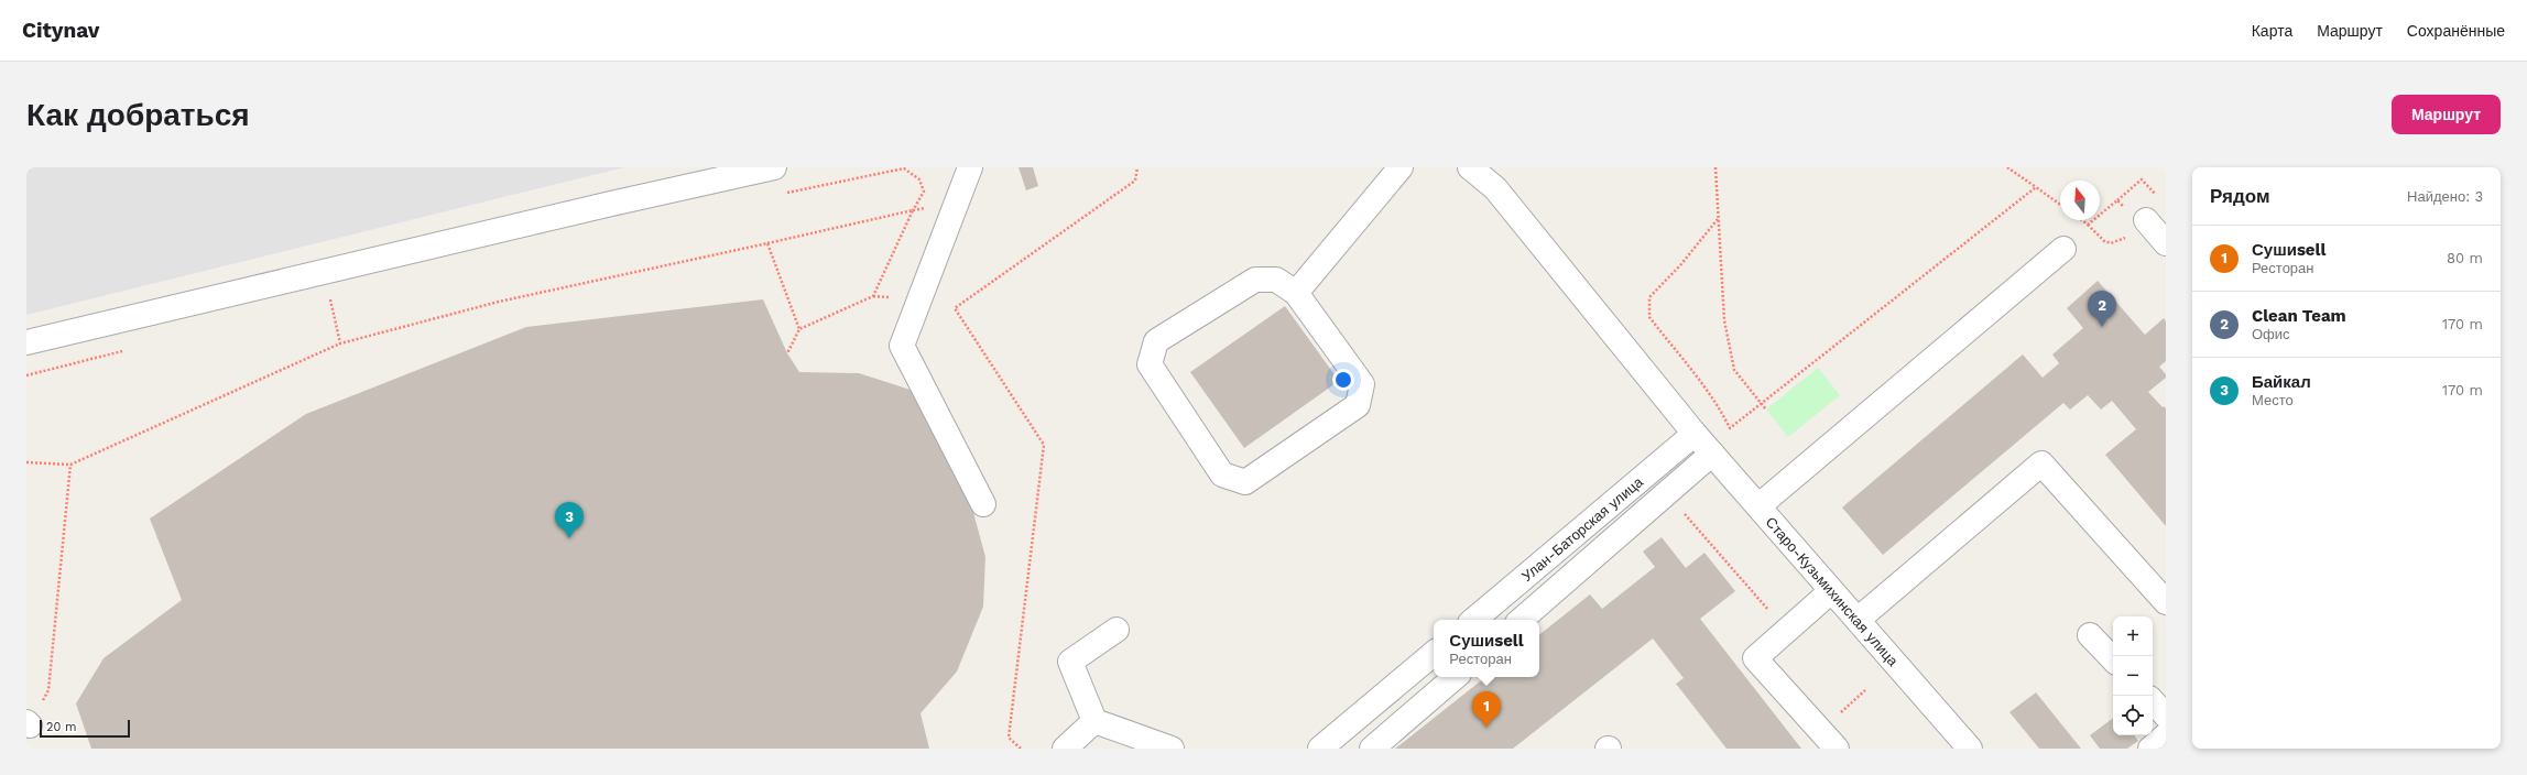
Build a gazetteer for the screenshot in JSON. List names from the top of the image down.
{
  "streets": {
    "street": ["Улан-Баторская улица", "Старо-Кузьмихинская улица"]
  },
  "crossings": [
    ["Улан-Баторская улица", "Старо-Кузьмихинская улица"]
  ],
  "scale_bar": "20 m",
  "north": "top",
  "page": {
    "header": "Citynav",
    "nav": ["Карта", "Маршрут", "Сохранённые"],
    "buttons": "Маршрут",
    "title": "Как добраться",
    "heading": ["Рядом", "Найдено: 3"],
    "list": [
      {
        "mark": "1",
        "name": "Сушиsell",
        "note": "Ресторан",
        "value": "80 m"
      },
      {
        "mark": "2",
        "name": "Clean Team",
        "note": "Офис",
        "value": "170 m"
      },
      {
        "mark": "3",
        "name": "Байкал",
        "note": "Место",
        "value": "170 m"
      }
    ],
    "pins": ["2", "3", "1"],
    "map_buttons": ["+", "−"],
    "popup": ["Сушиsell", "Ресторан"],
    "scale": "20 m"
  }
}
